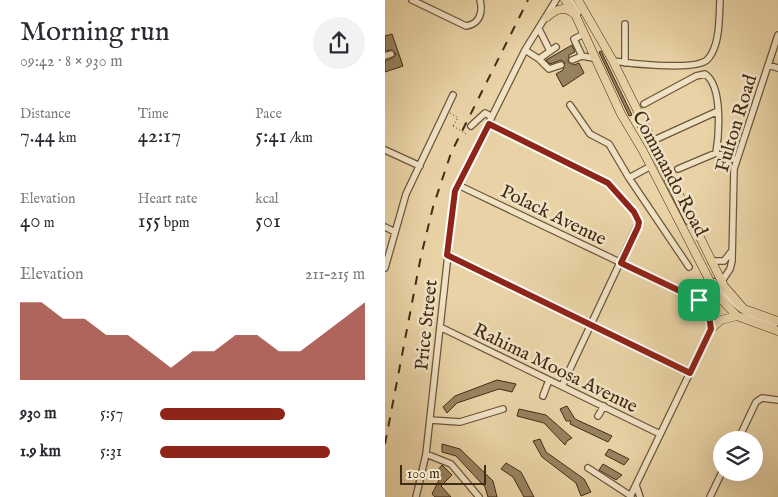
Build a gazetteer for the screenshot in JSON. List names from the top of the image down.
{
  "streets": {
    "main road": ["Commando Road"],
    "street": [
      "Fulton Road",
      "Polack Avenue",
      "Price Street",
      "Rahima Moosa Avenue"
    ]
  },
  "crossings": [
    ["Fulton Road", "Commando Road"],
    ["Polack Avenue", "Price Street"],
    ["Price Street", "Rahima Moosa Avenue"]
  ],
  "scale_bar": "100 m",
  "page": {
    "heading": ["Morning run", "09:42 · 8 × 930 m"],
    "stats": [
      ["Distance", "7.44 km"],
      ["Time", "42:17"],
      ["Pace", "5:41 /km"],
      ["Elevation", "40 m"],
      ["Heart rate", "155 bpm"],
      ["kcal", "501"]
    ],
    "chart": ["Elevation", "211–215 m"],
    "list": [
      {
        "name": "930 m",
        "note": "5:57"
      },
      {
        "name": "1.9 km",
        "note": "5:31"
      }
    ],
    "scale": "100 m"
  }
}
